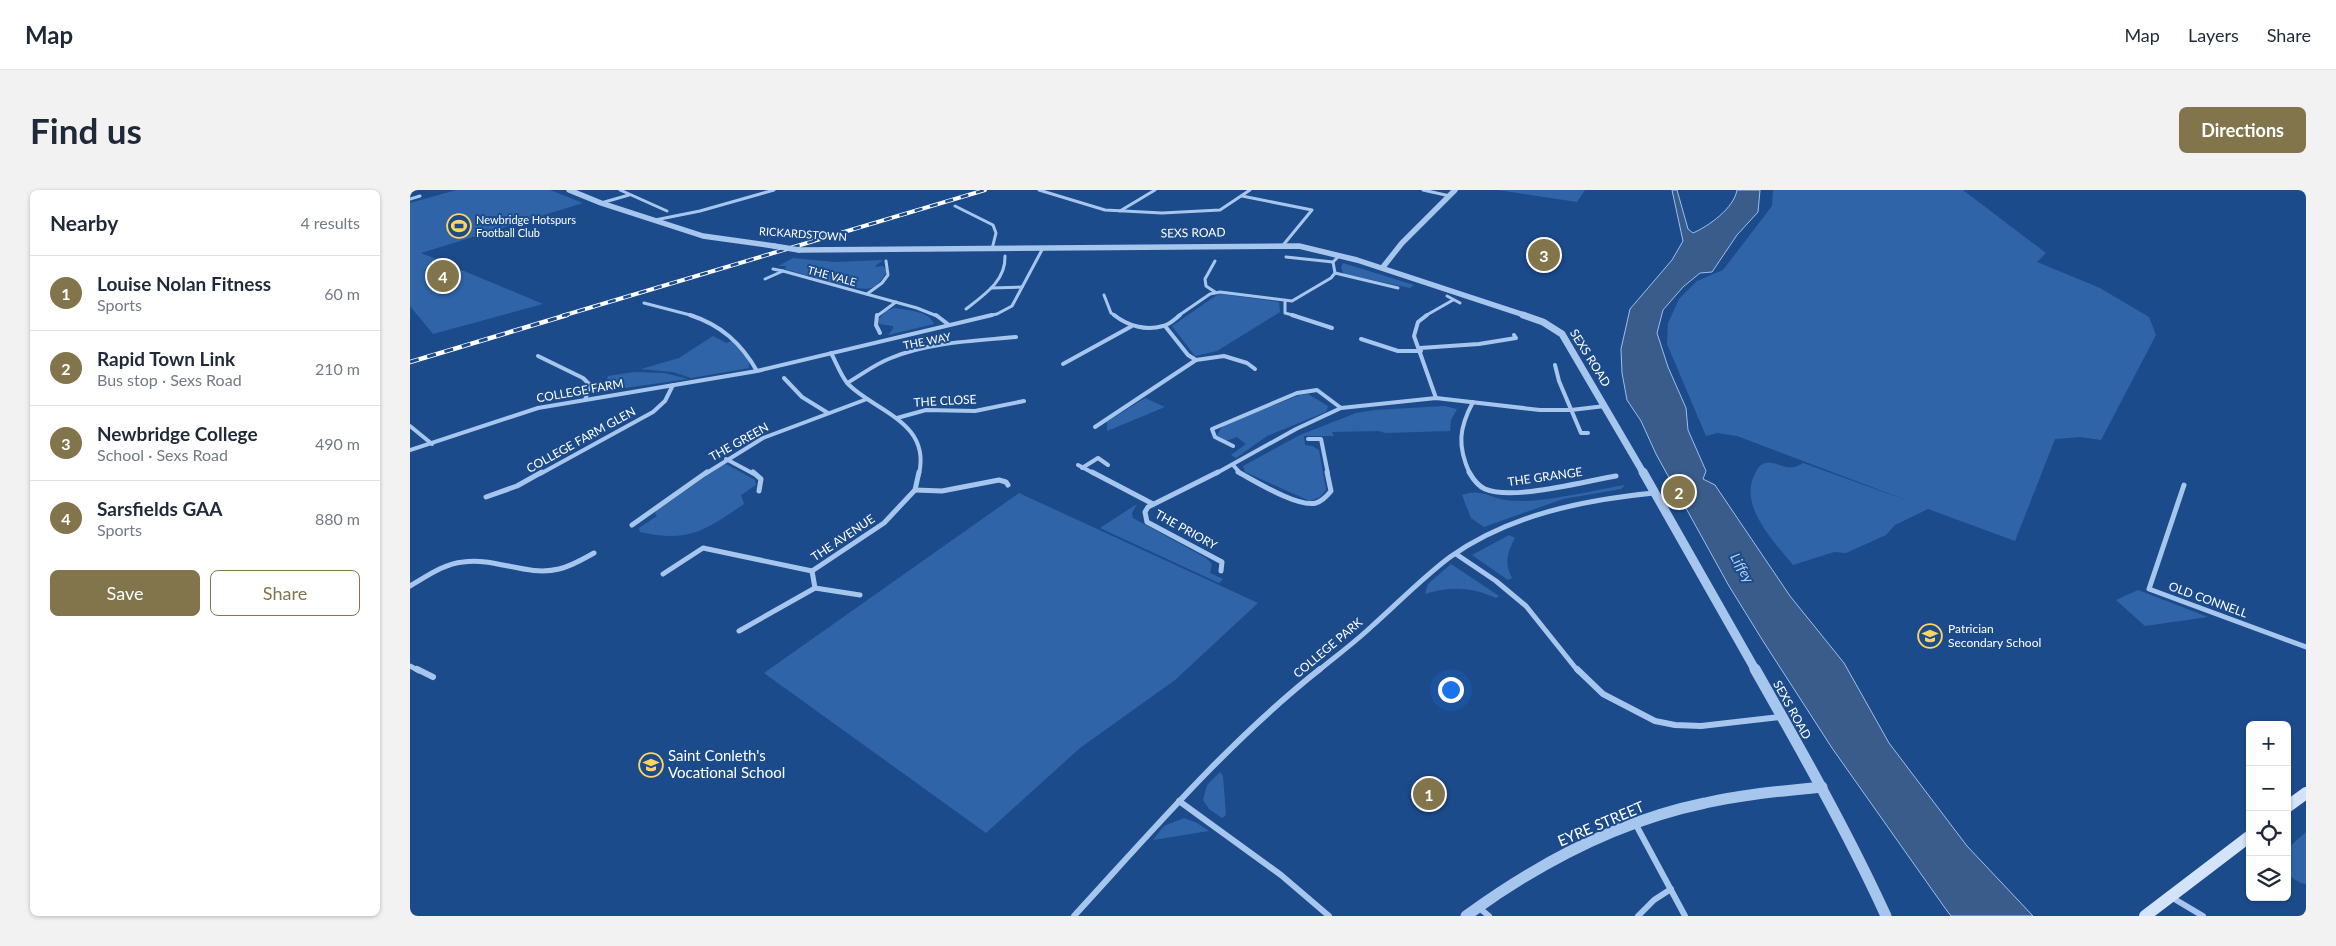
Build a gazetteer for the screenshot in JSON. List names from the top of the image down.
{
  "streets": {
    "street": [
      "SEXS ROAD",
      "RICKARDSTOWN",
      "THE VALE",
      "THE WAY",
      "COLLEGE FARM",
      "THE CLOSE",
      "COLLEGE FARM GLEN",
      "THE GREEN",
      "THE GRANGE",
      "THE PRIORY",
      "THE AVENUE",
      "OLD CONNELL",
      "COLLEGE PARK",
      "EYRE STREET"
    ]
  },
  "crossings": [
    ["SEXS ROAD", "RICKARDSTOWN"],
    ["SEXS ROAD", "COLLEGE FARM"],
    ["SEXS ROAD", "COLLEGE PARK"],
    ["SEXS ROAD", "EYRE STREET"],
    ["RICKARDSTOWN", "COLLEGE FARM"],
    ["THE VALE", "COLLEGE FARM"],
    ["COLLEGE FARM", "COLLEGE FARM GLEN"]
  ],
  "water": ["Liffey"],
  "places": {
    "sports": ["Newbridge Hotspurs Football Club"],
    "school or university": ["Patrician Secondary School", "Saint Conleth's Vocational School"]
  },
  "page": {
    "header": "Map",
    "nav": ["Map", "Layers", "Share"],
    "buttons": [
      "Directions",
      ["Save", "Share"]
    ],
    "title": "Find us",
    "heading": ["Nearby", "4 results"],
    "pins": [
      "3",
      "4",
      "2",
      "1"
    ],
    "list": [
      {
        "mark": "1",
        "name": "Louise Nolan Fitness",
        "note": "Sports",
        "value": "60 m"
      },
      {
        "mark": "2",
        "name": "Rapid Town Link",
        "note": "Bus stop · Sexs Road",
        "value": "210 m"
      },
      {
        "mark": "3",
        "name": "Newbridge College",
        "note": "School · Sexs Road",
        "value": "490 m"
      },
      {
        "mark": "4",
        "name": "Sarsfields GAA",
        "note": "Sports",
        "value": "880 m"
      }
    ],
    "map_buttons": ["+", "−"]
  }
}
